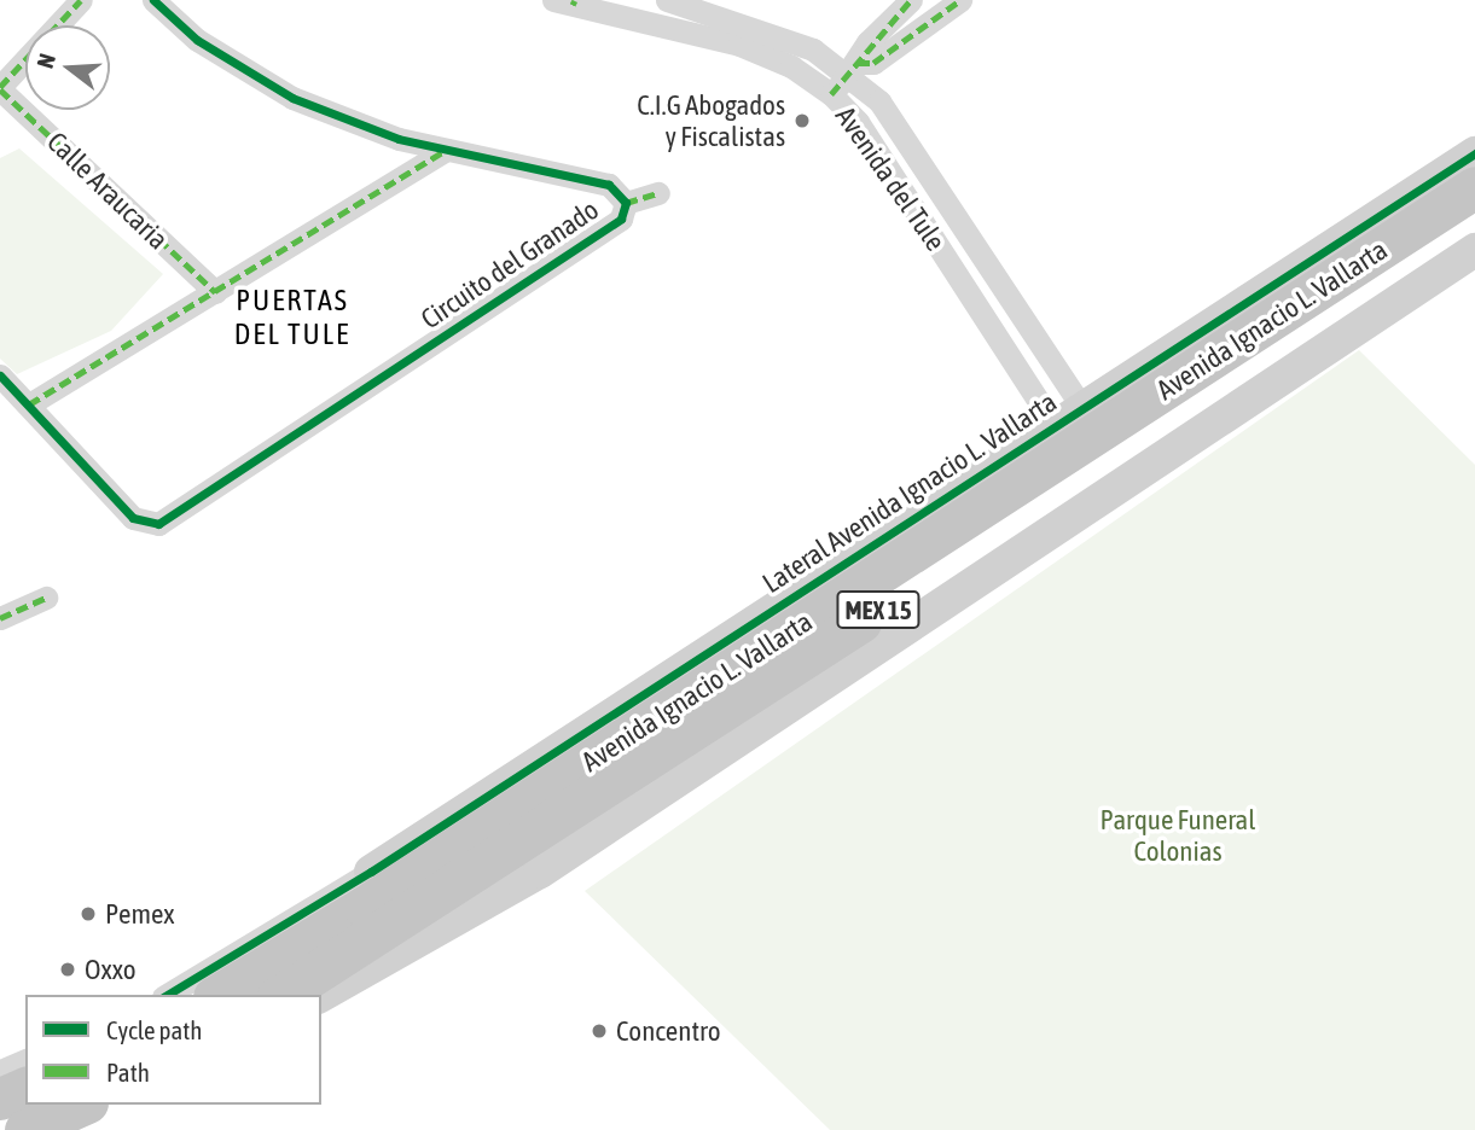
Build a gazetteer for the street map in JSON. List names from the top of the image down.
{
  "streets": {
    "highway": ["Avenida Ignacio L. Vallarta", "MEX 15"],
    "street": [
      "Avenida del Tule",
      "Calle Araucaria",
      "Circuito del Granado",
      "Lateral Avenida Ignacio L. Vallarta"
    ]
  },
  "crossings": [
    ["Avenida del Tule", "Lateral Avenida Ignacio L. Vallarta"]
  ],
  "districts": ["PUERTAS DEL TULE"],
  "parks": ["Parque Funeral Colonias"],
  "places": [
    "C.I.G Abogados y Fiscalistas",
    "Pemex",
    "Oxxo",
    "Concentro"
  ],
  "legend": ["Cycle path", "Path"],
  "north": "left"
}
